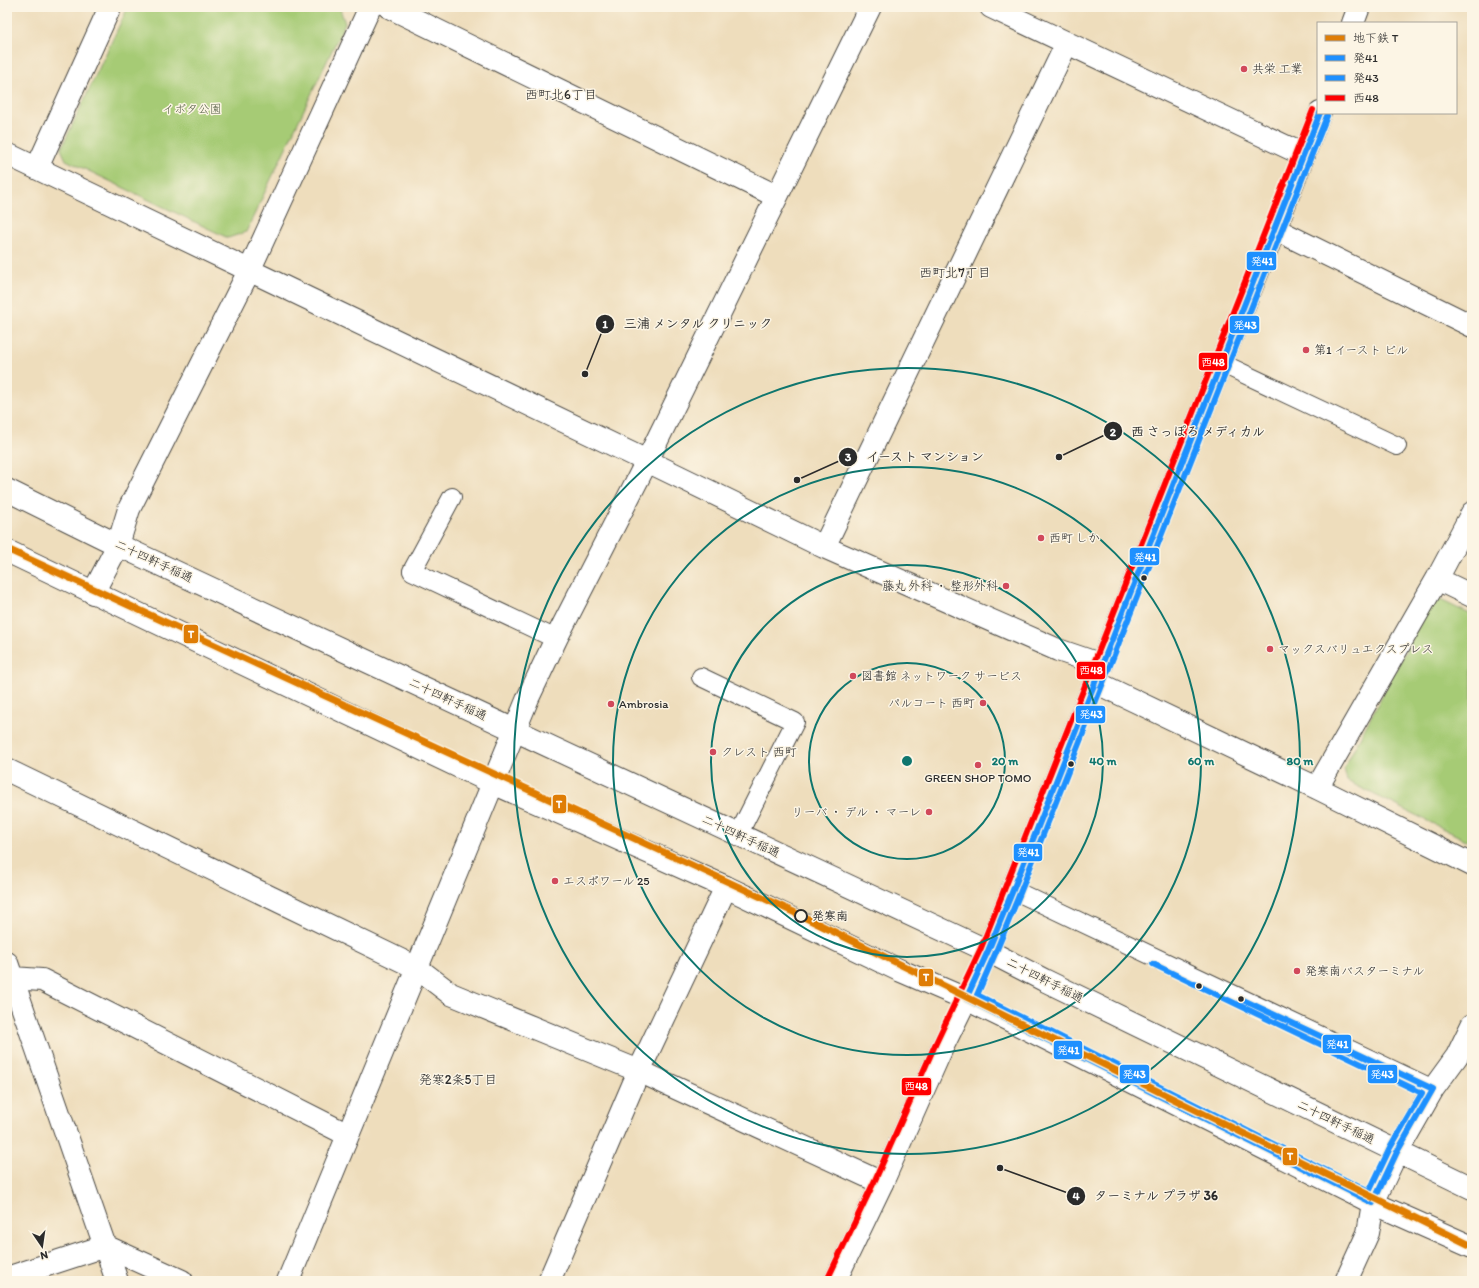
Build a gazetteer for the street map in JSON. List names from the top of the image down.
{
  "streets": {
    "street": ["二十四軒手稲通"]
  },
  "districts": ["西町北6丁目", "西町北7丁目", "発寒2条5丁目"],
  "parks": ["イボタ公園"],
  "places": [
    "共栄 工業",
    "第1 イースト ビル",
    "三浦 メンタル クリニック",
    "西 さっぽろ メディカル",
    "イースト マンション",
    "西町 しか",
    "藤丸 外科 ・ 整形外科",
    "マックスバリュエクスプレス",
    "図書館 ネットワーク サービス",
    "パルコート 西町",
    "Ambrosia",
    "クレスト 西町",
    "GREEN SHOP TOMO",
    "リーバ ・ デル ・ マーレ",
    "エスポワール 25",
    "発寒南",
    "発寒南バスターミナル",
    "ターミナル プラザ 36"
  ],
  "lines": [
    "transit line 西48",
    "transit line 発41",
    "transit line 発43",
    "metro line T"
  ],
  "legend": [
    "地下鉄 T",
    "発41",
    "発43",
    "西48"
  ],
  "north": "bottom",
  "rings": [
    "20 m",
    "40 m",
    "60 m",
    "80 m"
  ]
}
